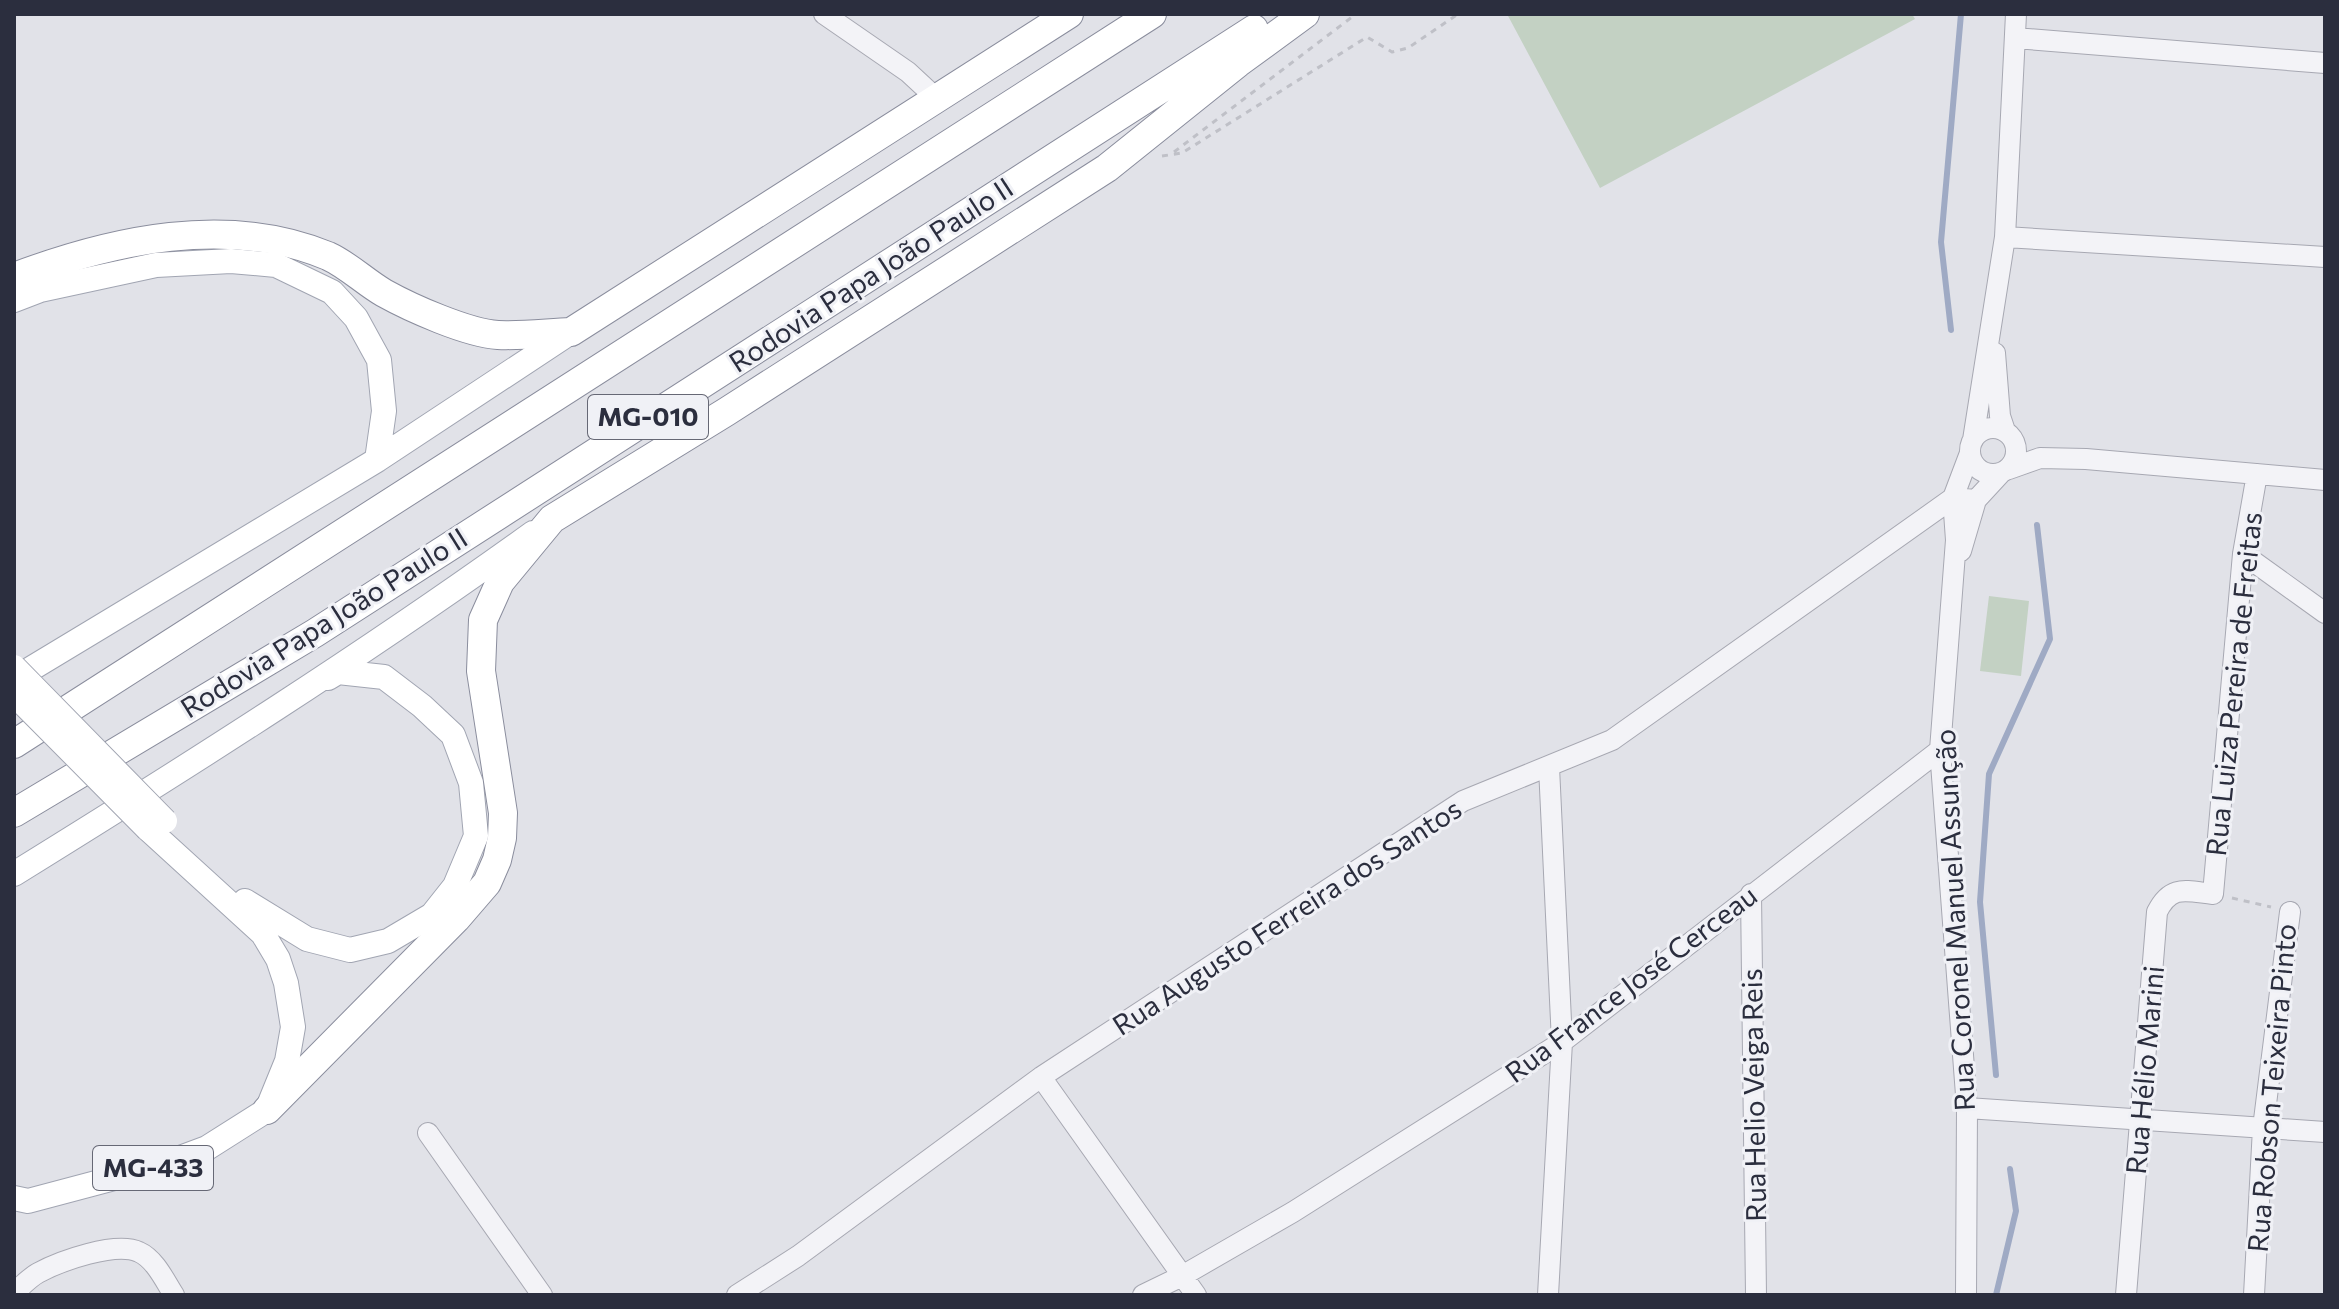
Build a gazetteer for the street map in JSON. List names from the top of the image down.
{
  "streets": {
    "highway": ["Rodovia Papa João Paulo II", "MG-010"],
    "main road": ["MG-433"],
    "street": [
      "Rua Luiza Pereira de Freitas",
      "Rua Augusto Ferreira dos Santos",
      "Rua Coronel Manuel Assunção",
      "Rua France José Cerceau",
      "Rua Hélio Marini",
      "Rua Robson Teixeira Pinto",
      "Rua Helio Veiga Reis"
    ]
  },
  "crossings": [
    ["Rua Luiza Pereira de Freitas", "Rua Hélio Marini"],
    ["Rua Luiza Pereira de Freitas", "Rua Robson Teixeira Pinto"],
    ["Rua Augusto Ferreira dos Santos", "Rua Coronel Manuel Assunção"],
    ["Rua Coronel Manuel Assunção", "Rua France José Cerceau"],
    ["Rua France José Cerceau", "Rua Helio Veiga Reis"],
    ["Rua Hélio Marini", "Rua Robson Teixeira Pinto"]
  ]
}
